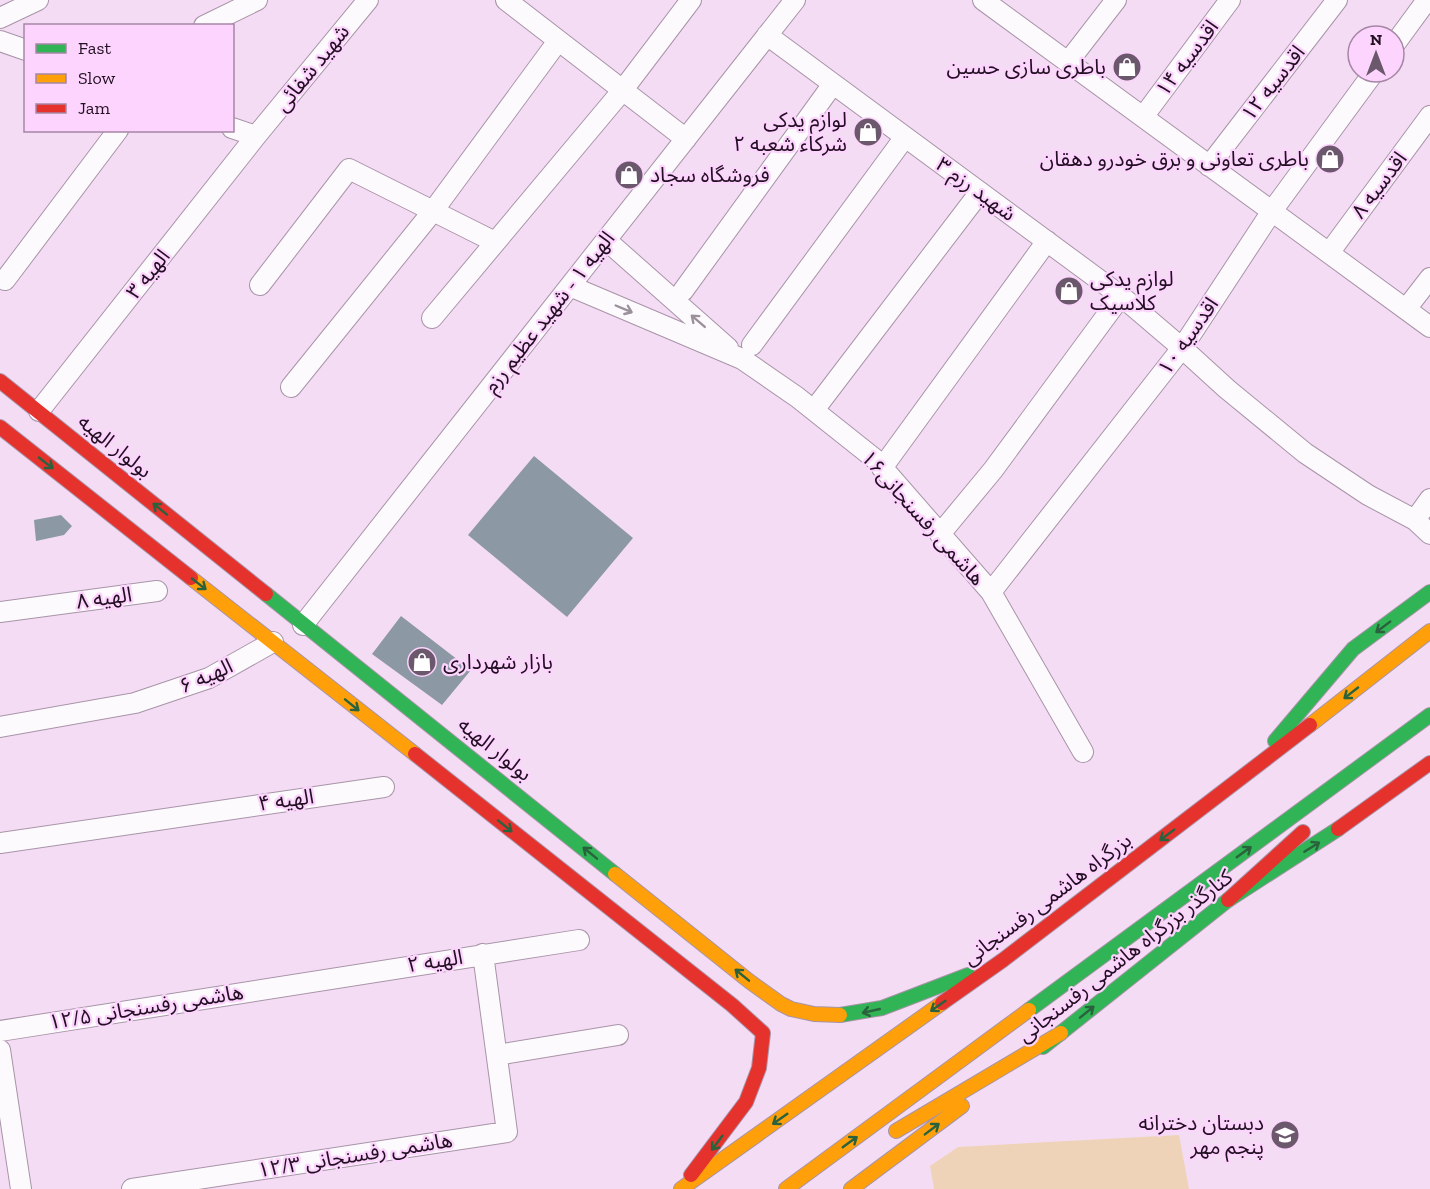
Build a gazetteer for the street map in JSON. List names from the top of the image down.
{
  "streets": {
    "main road": ["بولوار الهیه", "بزرگراه هاشمی رفسنجانی", "کنارگذر بزرگراه هاشمی رفسنجانی"],
    "street": [
      "اقدسیه ۱۴",
      "شهید شفائی",
      "اقدسیه ۱۲",
      "اقدسیه ۸",
      "شهید رزم ۳",
      "الهیه ۳",
      "الهیه ۱ - شهید عظیم رزم",
      "اقدسیه ۱۰",
      "هاشمی رفسنجانی۱۶",
      "الهیه ۸",
      "الهیه ۶",
      "الهیه ۴",
      "الهیه ۲",
      "هاشمی رفسنجانی ۱۲/۵",
      "هاشمی رفسنجانی ۱۲/۳"
    ]
  },
  "crossings": [
    ["شهید شفائی", "الهیه ۳"],
    ["شهید رزم ۳", "الهیه ۱ - شهید عظیم رزم"],
    ["شهید رزم ۳", "اقدسیه ۱۰"],
    ["الهیه ۳", "بولوار الهیه"],
    ["الهیه ۱ - شهید عظیم رزم", "بولوار الهیه"],
    ["الهیه ۱ - شهید عظیم رزم", "هاشمی رفسنجانی۱۶"],
    ["اقدسیه ۱۰", "هاشمی رفسنجانی۱۶"],
    ["بولوار الهیه", "بزرگراه هاشمی رفسنجانی"],
    ["الهیه ۲", "هاشمی رفسنجانی ۱۲/۵"]
  ],
  "one_way": ["بولوار الهیه"],
  "places": {
    "shop": [
      "باطری سازی حسین",
      "لوازم یدکی شرکاء شعبه ۲",
      "باطری تعاونی و برق خودرو دهقان",
      "فروشگاه سجاد",
      "لوازم یدکی کلاسیک",
      "بازار شهرداری"
    ],
    "school or university": ["دبستان دخترانه پنجم مهر"]
  },
  "legend": ["Fast", "Slow", "Jam"],
  "north": "top"
}
